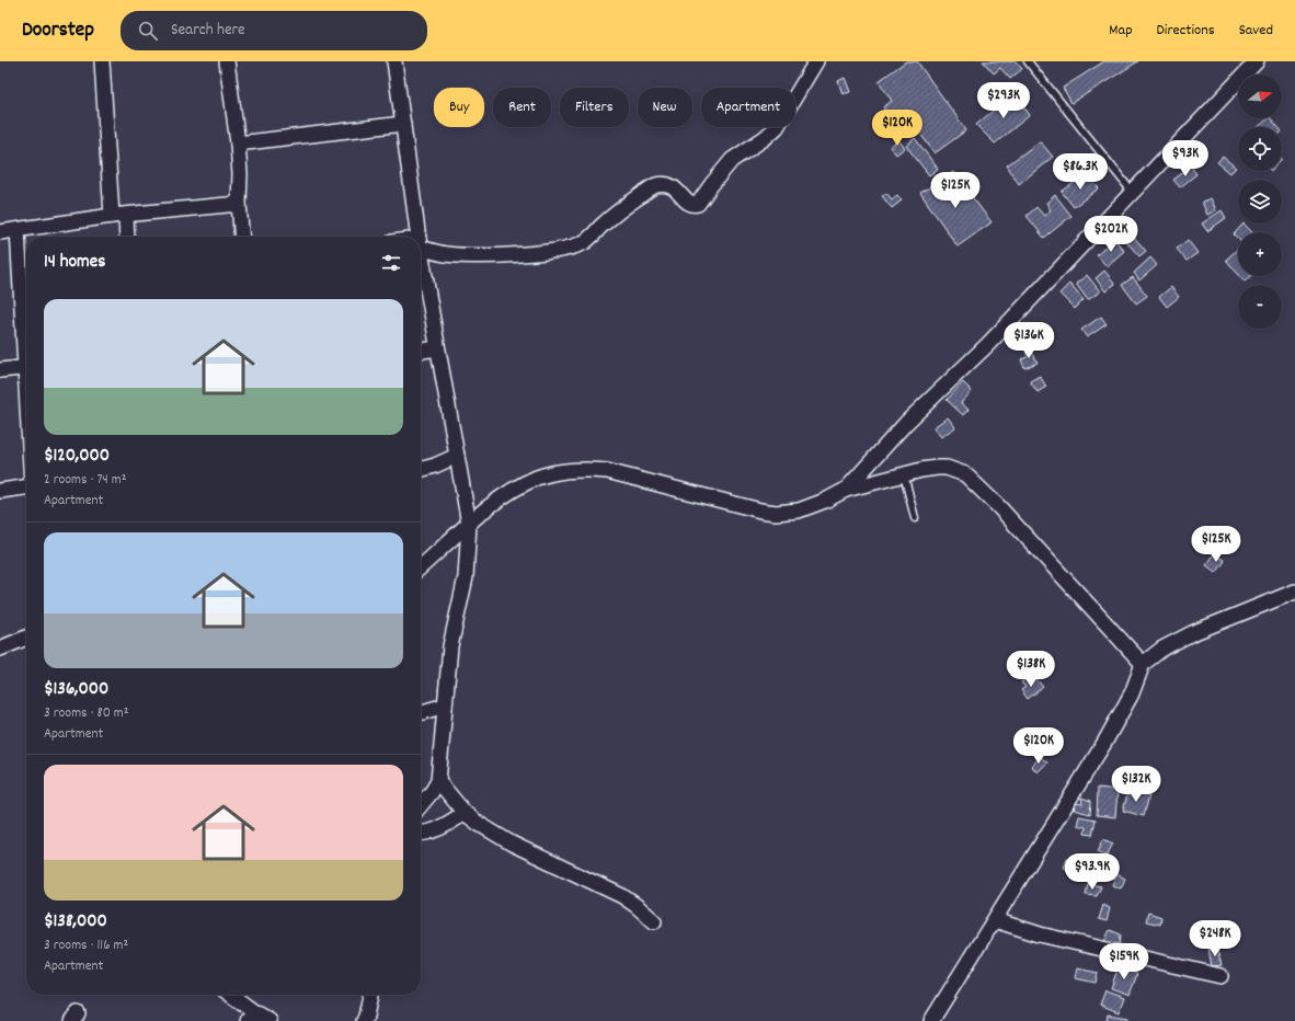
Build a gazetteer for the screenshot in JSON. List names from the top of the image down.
{
  "north": "right",
  "page": {
    "header": "Doorstep",
    "search": "Search here",
    "nav": ["Map", "Directions", "Saved"],
    "map_buttons": ["+", "−"],
    "price": [
      "$293K",
      "$120K",
      "$93K",
      "$86.3K",
      "$125K",
      "$202K",
      "$136K",
      "$125K",
      "$138K",
      "$120K",
      "$132K",
      "$93.9K",
      "$248K",
      "$159K"
    ],
    "chip": [
      "Buy",
      "Rent",
      "Filters",
      "New",
      "Apartment"
    ],
    "heading": "14 homes",
    "list": [
      {
        "name": "$120,000",
        "note": "2 rooms · 74 m² · Apartment"
      },
      {
        "name": "$136,000",
        "note": "3 rooms · 80 m² · Apartment"
      },
      {
        "name": "$138,000",
        "note": "3 rooms · 116 m² · Apartment"
      }
    ]
  }
}
